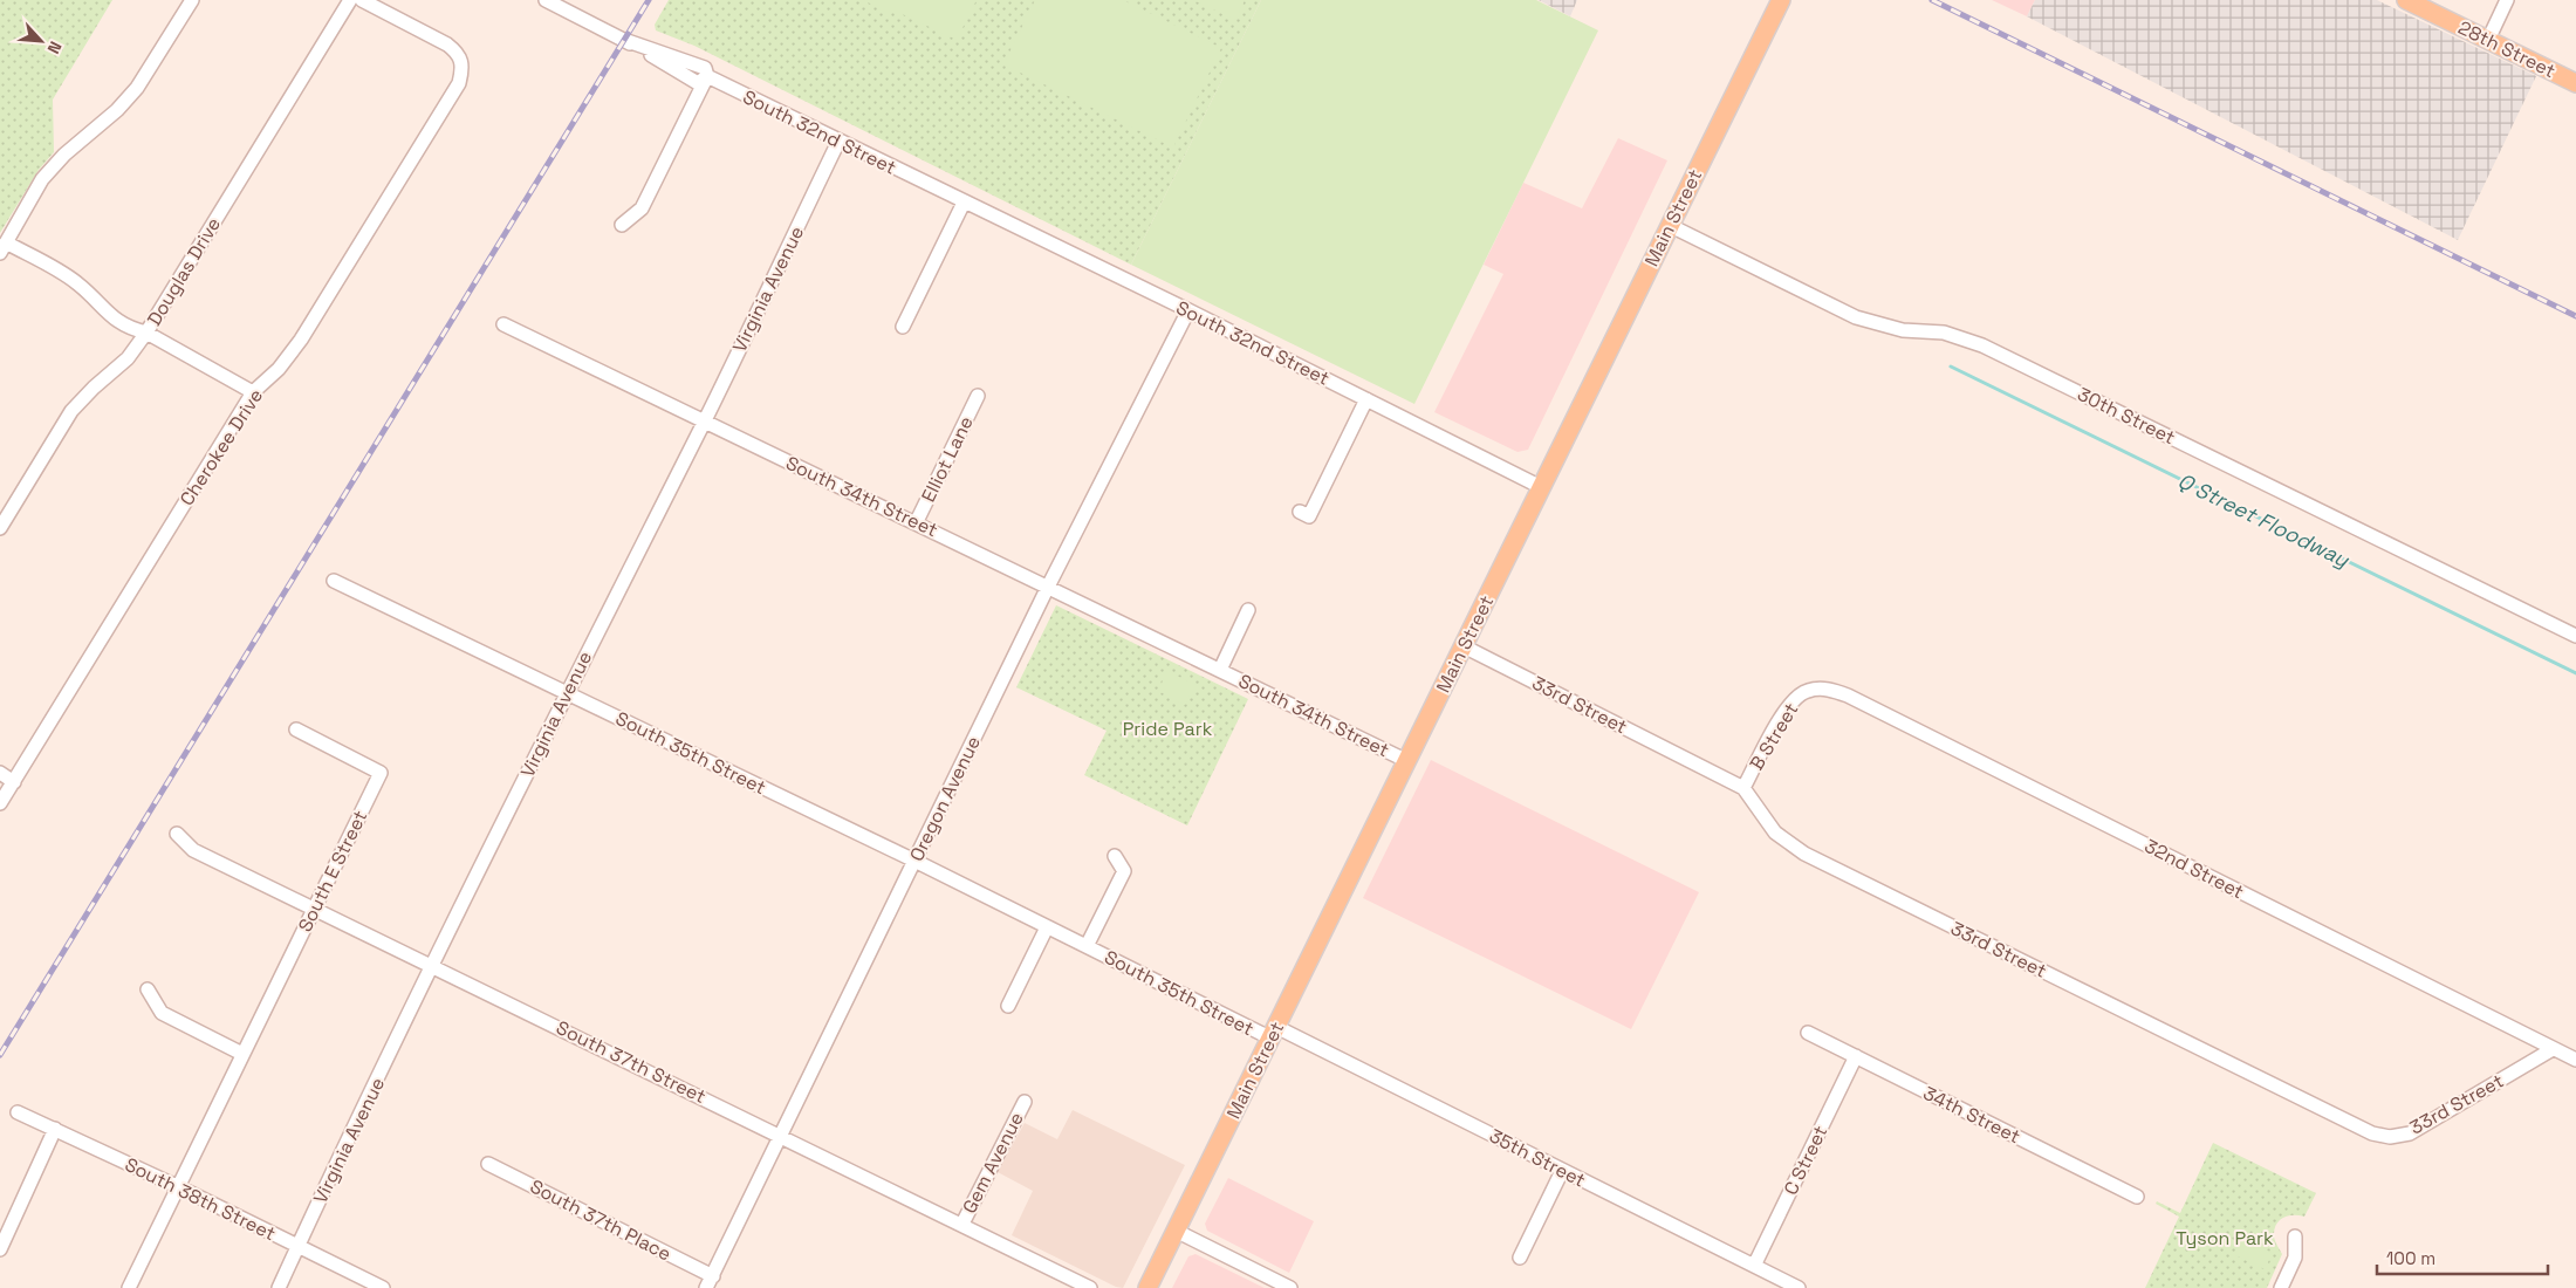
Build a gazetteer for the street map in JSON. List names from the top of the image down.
{
  "streets": {
    "main road": ["28th Street", "Main Street"],
    "street": [
      "South 32nd Street",
      "Douglas Drive",
      "Virginia Avenue",
      "30th Street",
      "Cherokee Drive",
      "Elliot Lane",
      "South 34th Street",
      "33rd Street",
      "B Street",
      "South 35th Street",
      "Oregon Avenue",
      "32nd Street",
      "South E Street",
      "South 37th Street",
      "34th Street",
      "35th Street",
      "C Street",
      "Gem Avenue",
      "South 38th Street",
      "South 37th Place"
    ]
  },
  "crossings": [
    ["South 32nd Street", "Main Street"],
    ["South 32nd Street", "Virginia Avenue"],
    ["South 32nd Street", "Oregon Avenue"],
    ["Main Street", "30th Street"],
    ["Main Street", "South 34th Street"],
    ["Main Street", "33rd Street"],
    ["Main Street", "South 35th Street"],
    ["Main Street", "35th Street"],
    ["Virginia Avenue", "South 34th Street"],
    ["Virginia Avenue", "South 35th Street"],
    ["Virginia Avenue", "South 37th Street"],
    ["Virginia Avenue", "South 38th Street"],
    ["Elliot Lane", "South 34th Street"],
    ["South 34th Street", "Oregon Avenue"],
    ["33rd Street", "B Street"],
    ["33rd Street", "32nd Street"],
    ["B Street", "32nd Street"],
    ["South 35th Street", "Oregon Avenue"],
    ["South 35th Street", "35th Street"],
    ["Oregon Avenue", "South 37th Street"],
    ["Oregon Avenue", "South 37th Place"],
    ["South E Street", "South 37th Street"],
    ["South E Street", "South 38th Street"],
    ["South 37th Street", "Gem Avenue"],
    ["34th Street", "C Street"],
    ["35th Street", "C Street"]
  ],
  "water": ["Q Street Floodway"],
  "parks": ["Pride Park", "Tyson Park"],
  "scale_bar": "100 m",
  "north": "bottom right"
}
